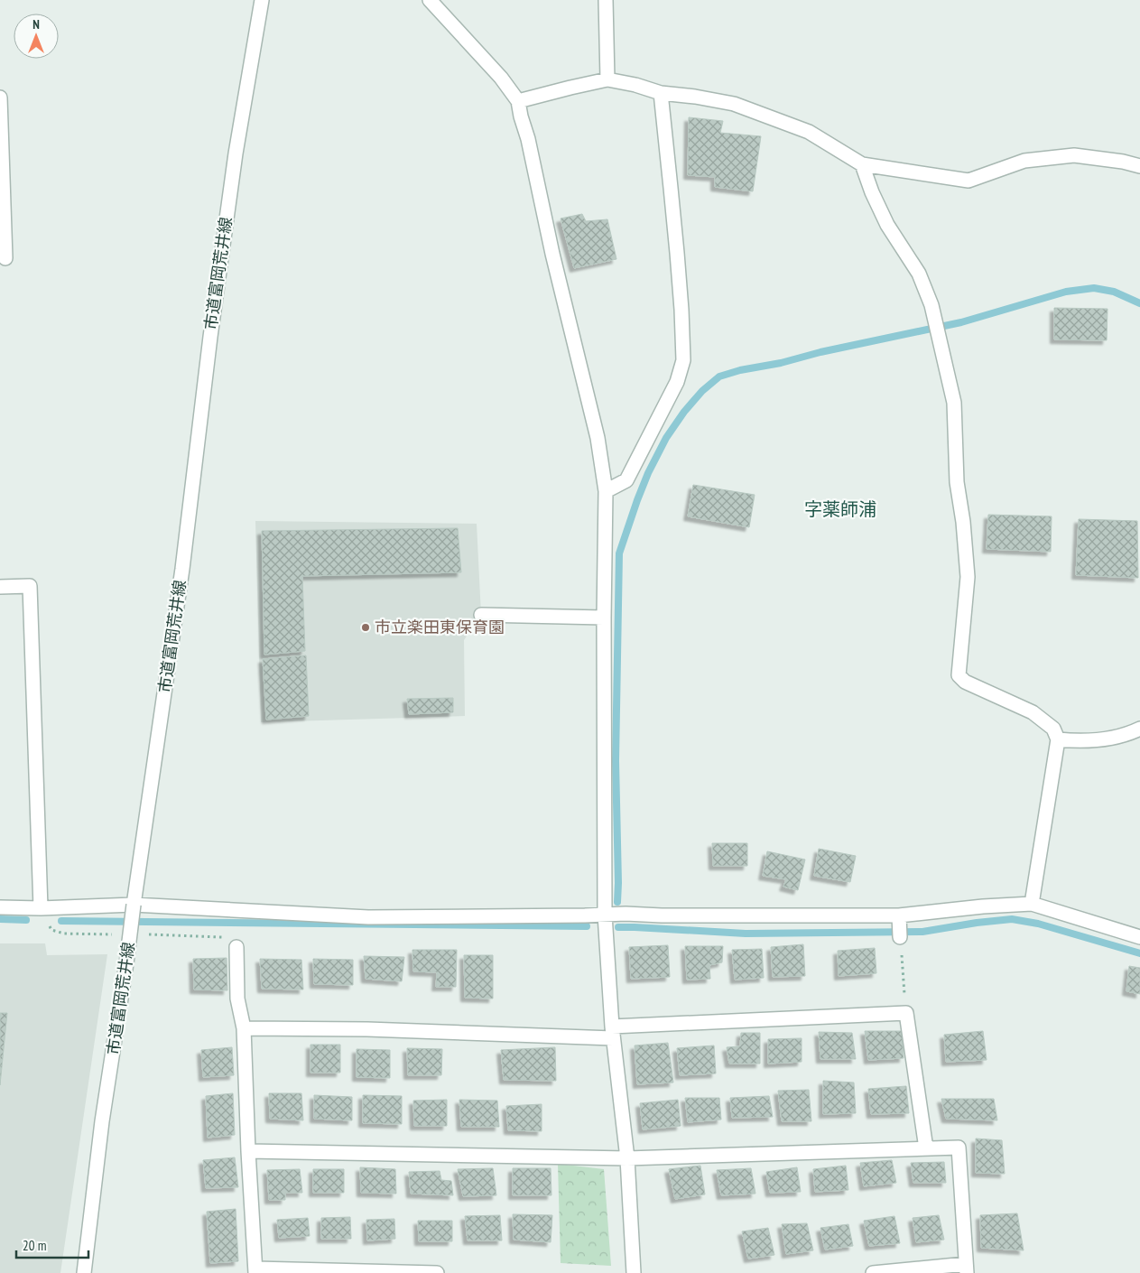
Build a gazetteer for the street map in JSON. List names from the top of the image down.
{
  "streets": {
    "street": ["市道富岡荒井線"]
  },
  "districts": ["字薬師浦"],
  "places": ["市立楽田東保育園"],
  "scale_bar": "20 m",
  "north": "top"
}
